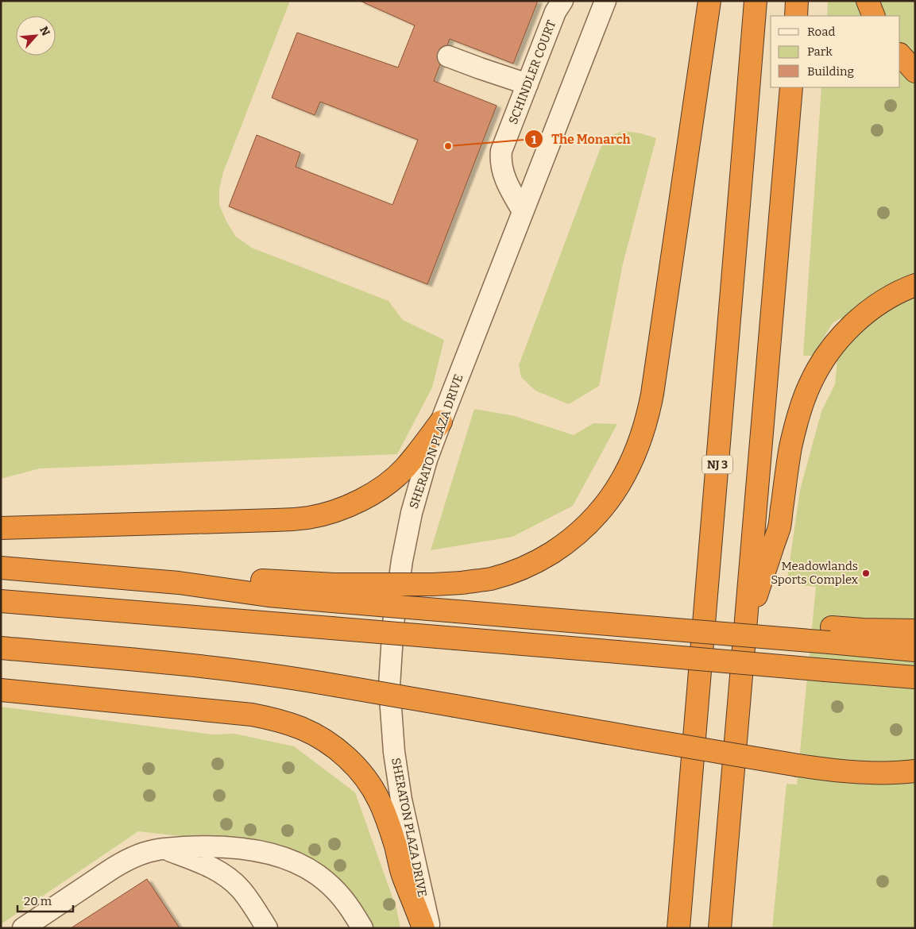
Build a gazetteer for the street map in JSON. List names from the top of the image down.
{
  "streets": {
    "highway": ["NJ 3"],
    "street": ["SCHINDLER COURT", "SHERATON PLAZA DRIVE"]
  },
  "crossings": [
    ["SCHINDLER COURT", "SHERATON PLAZA DRIVE"]
  ],
  "places": ["The Monarch", "Meadowlands Sports Complex"],
  "legend": ["Road", "Park", "Building"],
  "scale_bar": "20 m",
  "north": "top right"
}
